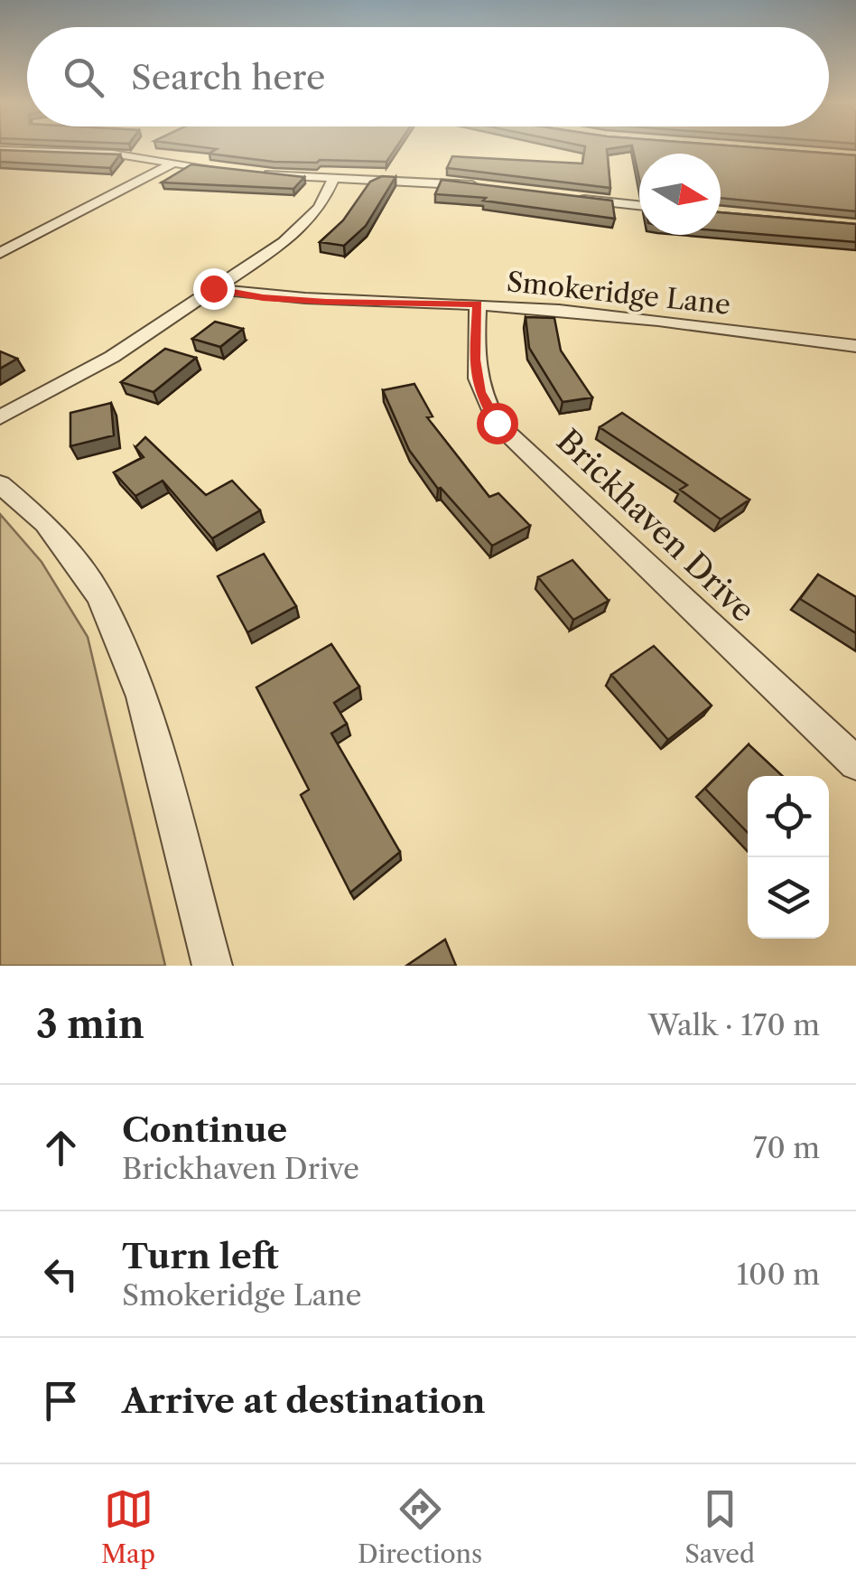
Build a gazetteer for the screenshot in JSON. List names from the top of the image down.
{
  "streets": {
    "street": ["Smokeridge Lane", "Brickhaven Drive"]
  },
  "crossings": [
    ["Smokeridge Lane", "Brickhaven Drive"]
  ],
  "north": "right",
  "page": {
    "search": "Search here",
    "heading": ["3 min", "Walk · 170 m"],
    "list": [
      ["Continue", "Brickhaven Drive", "70 m"],
      ["Turn left", "Smokeridge Lane", "100 m"],
      "Arrive at destination"
    ],
    "nav": ["Map", "Directions", "Saved"]
  }
}
